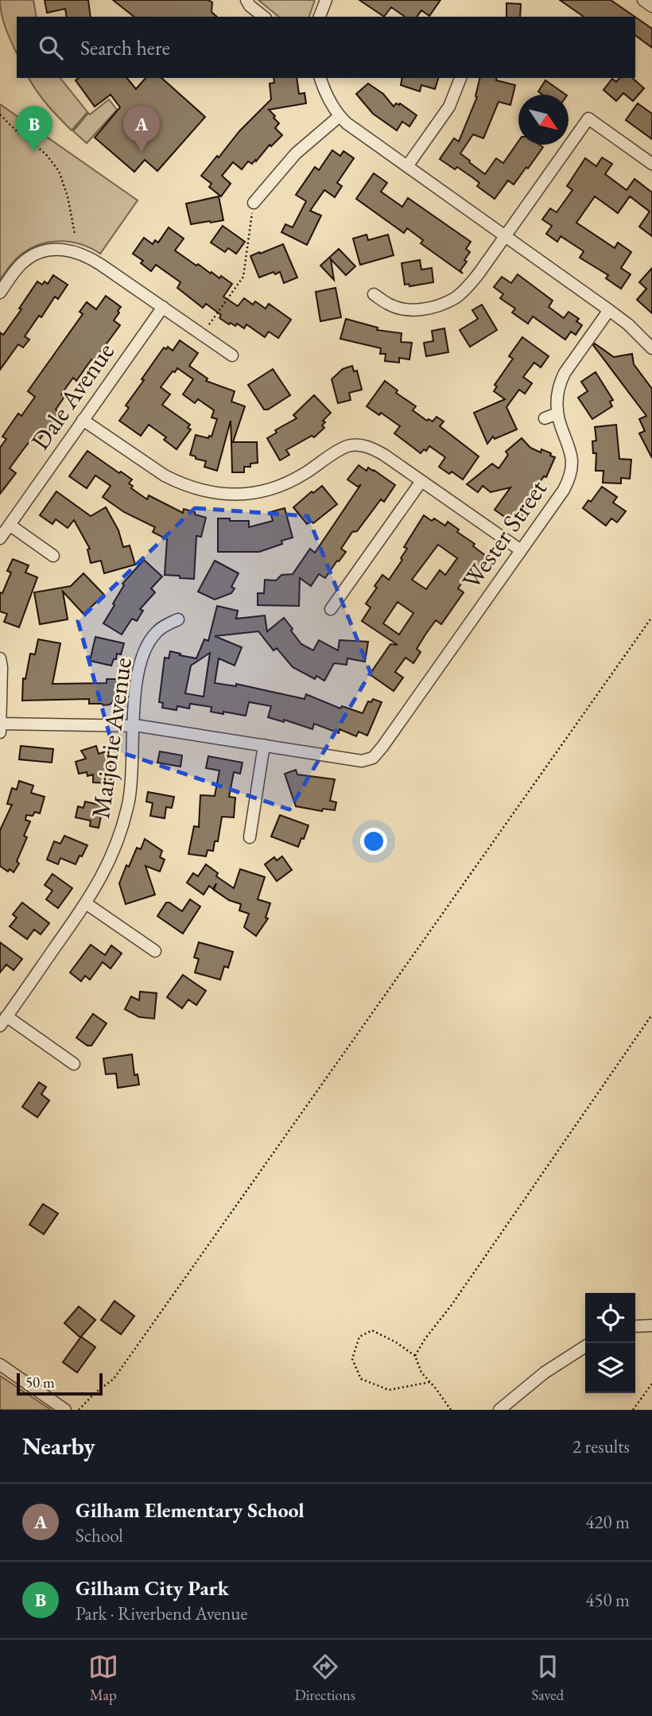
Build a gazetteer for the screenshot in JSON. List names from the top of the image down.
{
  "streets": {
    "street": ["Dale Avenue", "Wester Street", "Marjorie Avenue"]
  },
  "scale_bar": "50 m",
  "north": "bottom right",
  "page": {
    "search": "Search here",
    "pins": ["A", "B"],
    "scale": "50 m",
    "heading": ["Nearby", "2 results"],
    "list": [
      {
        "mark": "A",
        "name": "Gilham Elementary School",
        "note": "School",
        "value": "420 m"
      },
      {
        "mark": "B",
        "name": "Gilham City Park",
        "note": "Park · Riverbend Avenue",
        "value": "450 m"
      }
    ],
    "nav": ["Map", "Directions", "Saved"]
  }
}
